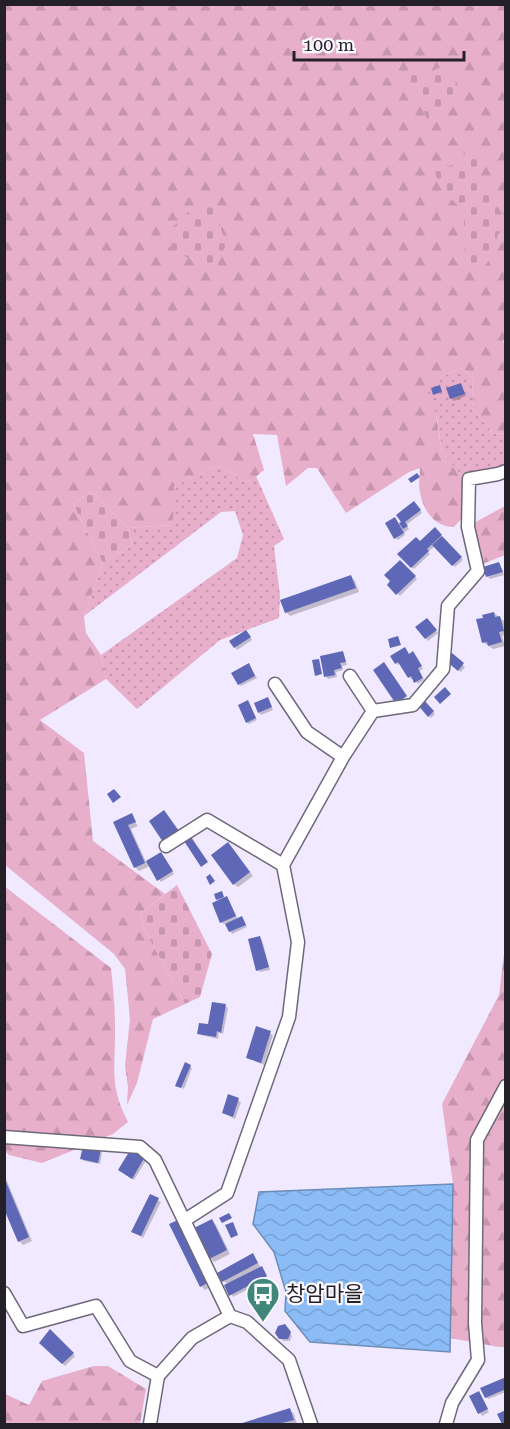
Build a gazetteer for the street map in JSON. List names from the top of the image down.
{
  "places": {
    "bus stop": ["창암마을"]
  },
  "scale_bar": "100 m"
}
